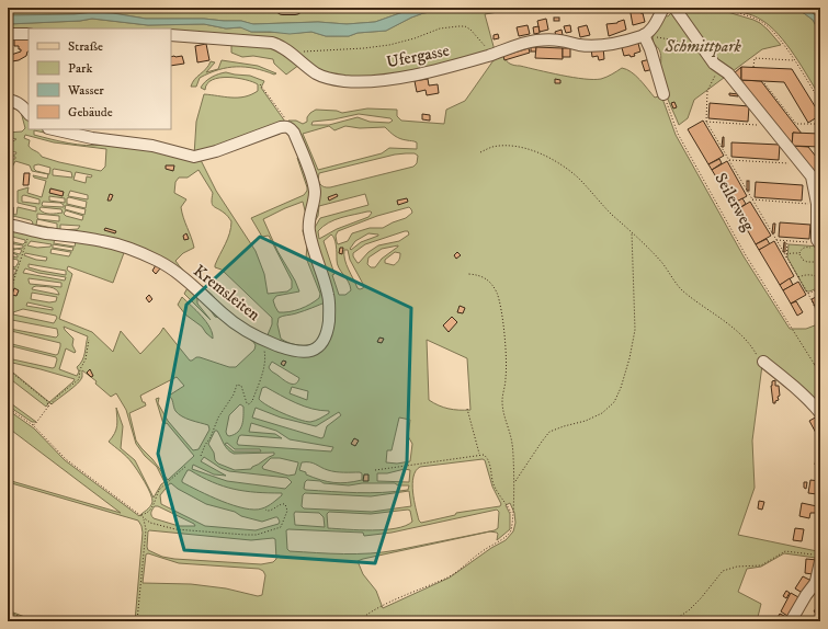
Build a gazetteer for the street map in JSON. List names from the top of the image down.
{
  "streets": {
    "street": ["Ufergasse", "Kremsleiten"],
    "path": ["Seilerweg"]
  },
  "parks": ["Schmittpark"],
  "legend": [
    "Straße",
    "Park",
    "Wasser",
    "Gebäude"
  ]
}
